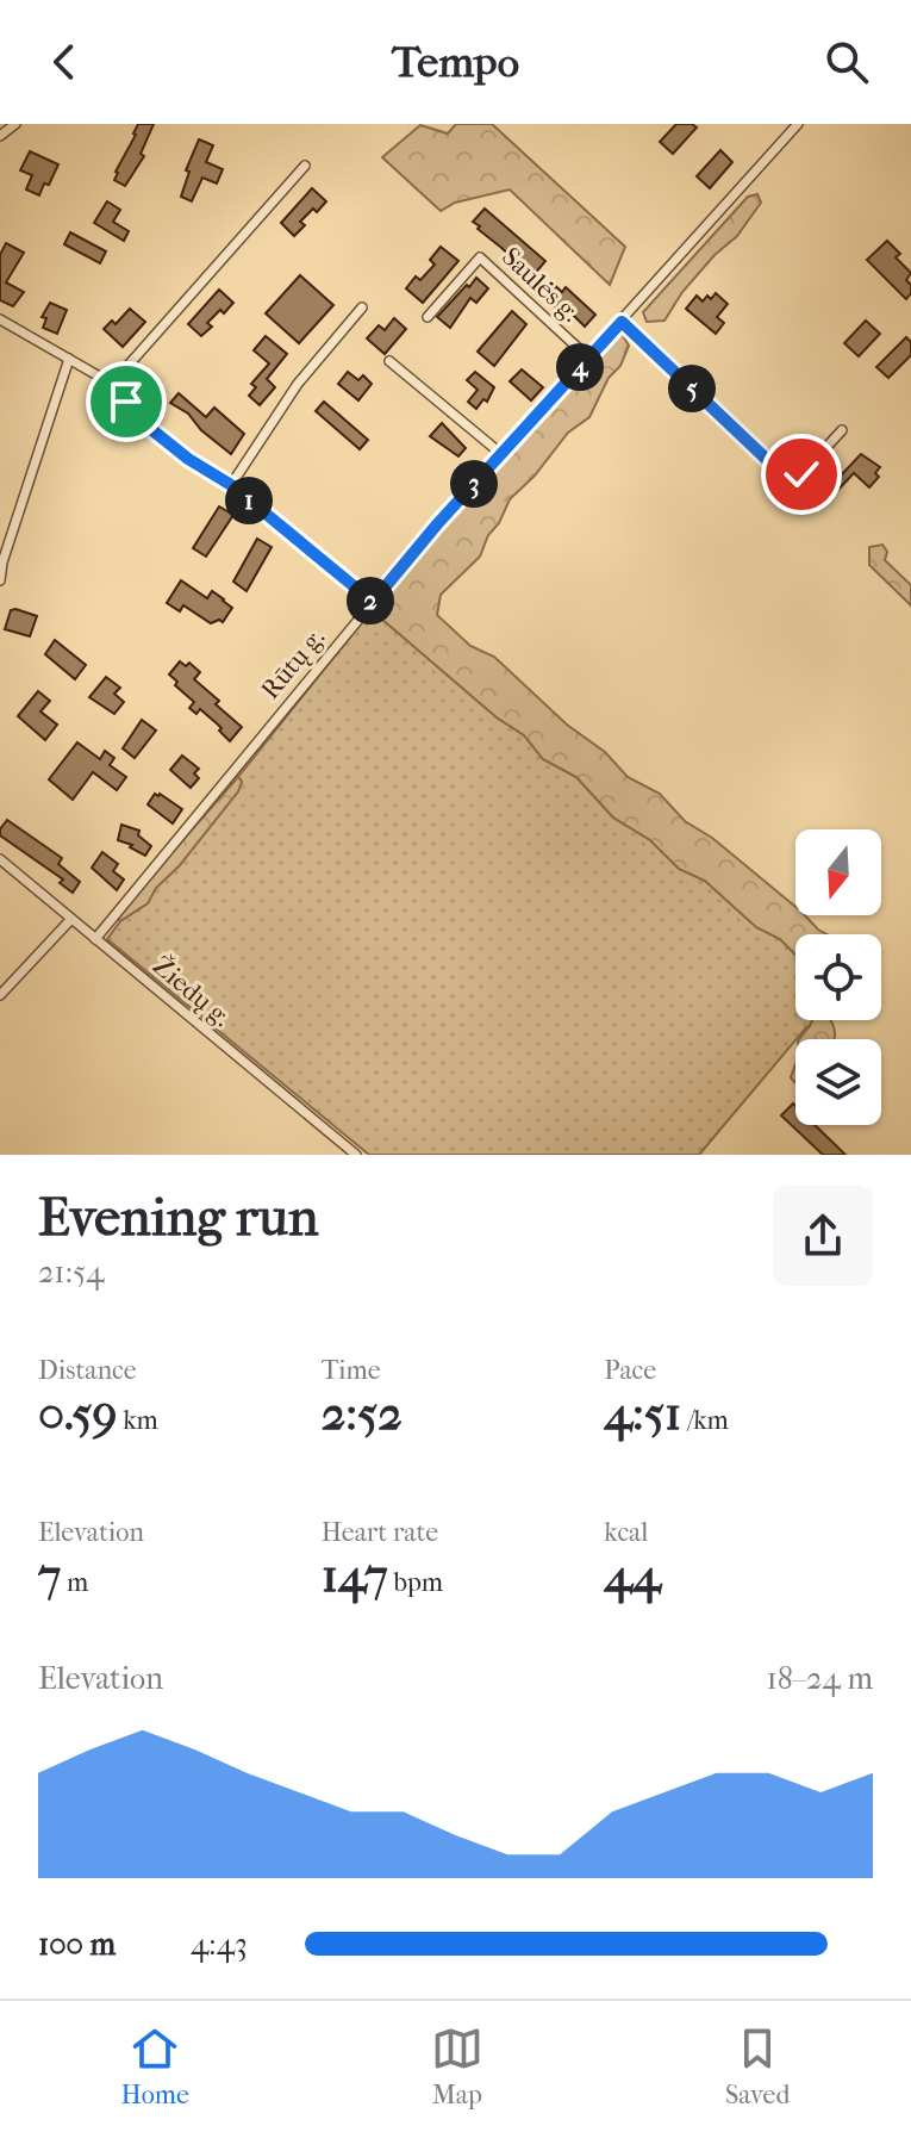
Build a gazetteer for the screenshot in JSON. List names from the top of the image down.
{
  "streets": {
    "street": ["Saulės g.", "Rūtų g.", "Žiedų g."]
  },
  "crossings": [
    ["Saulės g.", "Rūtų g."],
    ["Rūtų g.", "Žiedų g."]
  ],
  "north": "bottom",
  "page": {
    "header": "Tempo",
    "pins": [
      "4",
      "5",
      "3",
      "1",
      "2"
    ],
    "heading": ["Evening run", "21:54"],
    "stats": [
      ["Distance", "0.59 km"],
      ["Time", "2:52"],
      ["Pace", "4:51 /km"],
      ["Elevation", "7 m"],
      ["Heart rate", "147 bpm"],
      ["kcal", "44"]
    ],
    "chart": ["Elevation", "18–24 m"],
    "list": [
      {
        "name": "100 m",
        "note": "4:43"
      }
    ],
    "tabs": ["Home", "Map", "Saved"]
  }
}
